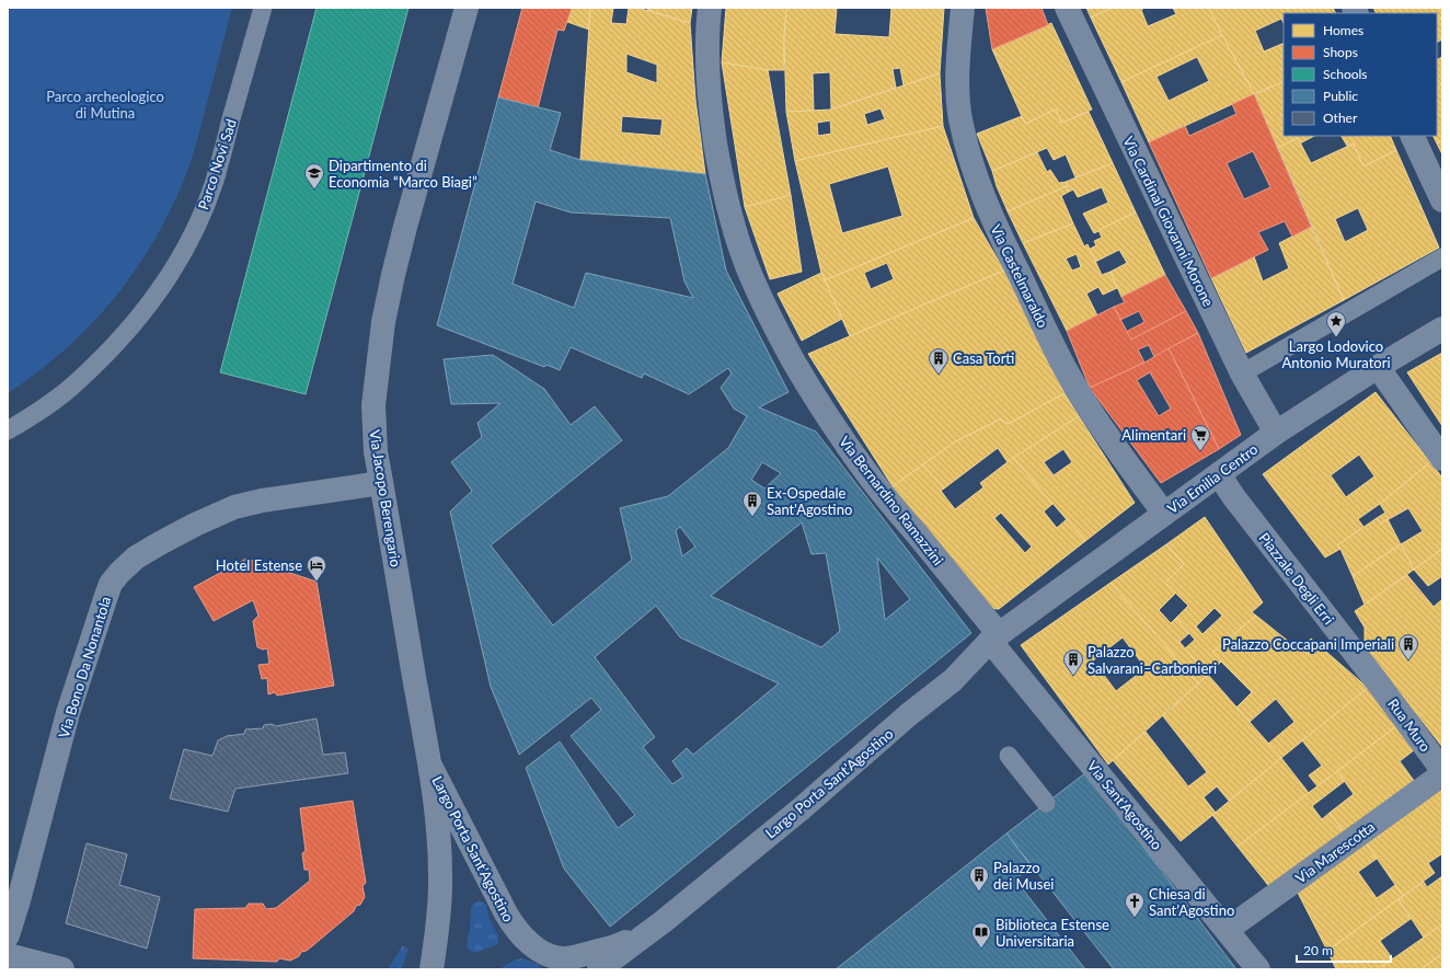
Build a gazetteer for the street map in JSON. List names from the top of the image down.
{
  "streets": {
    "street": [
      "Parco Novi Sad",
      "Via Cardinal Giovanni Morone",
      "Via Castelmaraldo",
      "Via Emilia Centro",
      "Via Jacopo Berengario",
      "Via Bernardino Ramazzini",
      "Piazzale Degli Erri",
      "Via Bono Da Nonantola",
      "Rua Muro",
      "Largo Porta Sant’Agostino",
      "Via Sant'Agostino",
      "Via Marescotta"
    ]
  },
  "crossings": [
    ["Via Cardinal Giovanni Morone", "Via Emilia Centro"],
    ["Via Castelmaraldo", "Via Emilia Centro"],
    ["Via Emilia Centro", "Via Bernardino Ramazzini"],
    ["Via Emilia Centro", "Piazzale Degli Erri"],
    ["Via Emilia Centro", "Largo Porta Sant’Agostino"],
    ["Via Emilia Centro", "Via Sant'Agostino"],
    ["Via Jacopo Berengario", "Via Bono Da Nonantola"],
    ["Via Jacopo Berengario", "Largo Porta Sant’Agostino"],
    ["Via Bernardino Ramazzini", "Largo Porta Sant’Agostino"],
    ["Via Bernardino Ramazzini", "Via Sant'Agostino"],
    ["Piazzale Degli Erri", "Rua Muro"],
    ["Largo Porta Sant’Agostino", "Via Sant'Agostino"],
    ["Via Sant'Agostino", "Via Marescotta"]
  ],
  "parks": ["Parco archeologico di Mutina"],
  "places": {
    "school or university": ["Dipartimento di Economia “Marco Biagi”"],
    "place": ["Largo Lodovico Antonio Muratori"],
    "building": [
      "Casa Torti",
      "Ex-Ospedale Sant'Agostino",
      "Palazzo Coccapani Imperiali",
      "Palazzo Salvarani–Carbonieri",
      "Palazzo dei Musei"
    ],
    "supermarket": ["Alimentari"],
    "hotel": ["Hotel Estense"],
    "church": ["Chiesa di Sant’Agostino"],
    "library": ["Biblioteca Estense Universitaria"]
  },
  "legend": [
    "Homes",
    "Shops",
    "Schools",
    "Public",
    "Other"
  ],
  "scale_bar": "20 m"
}
